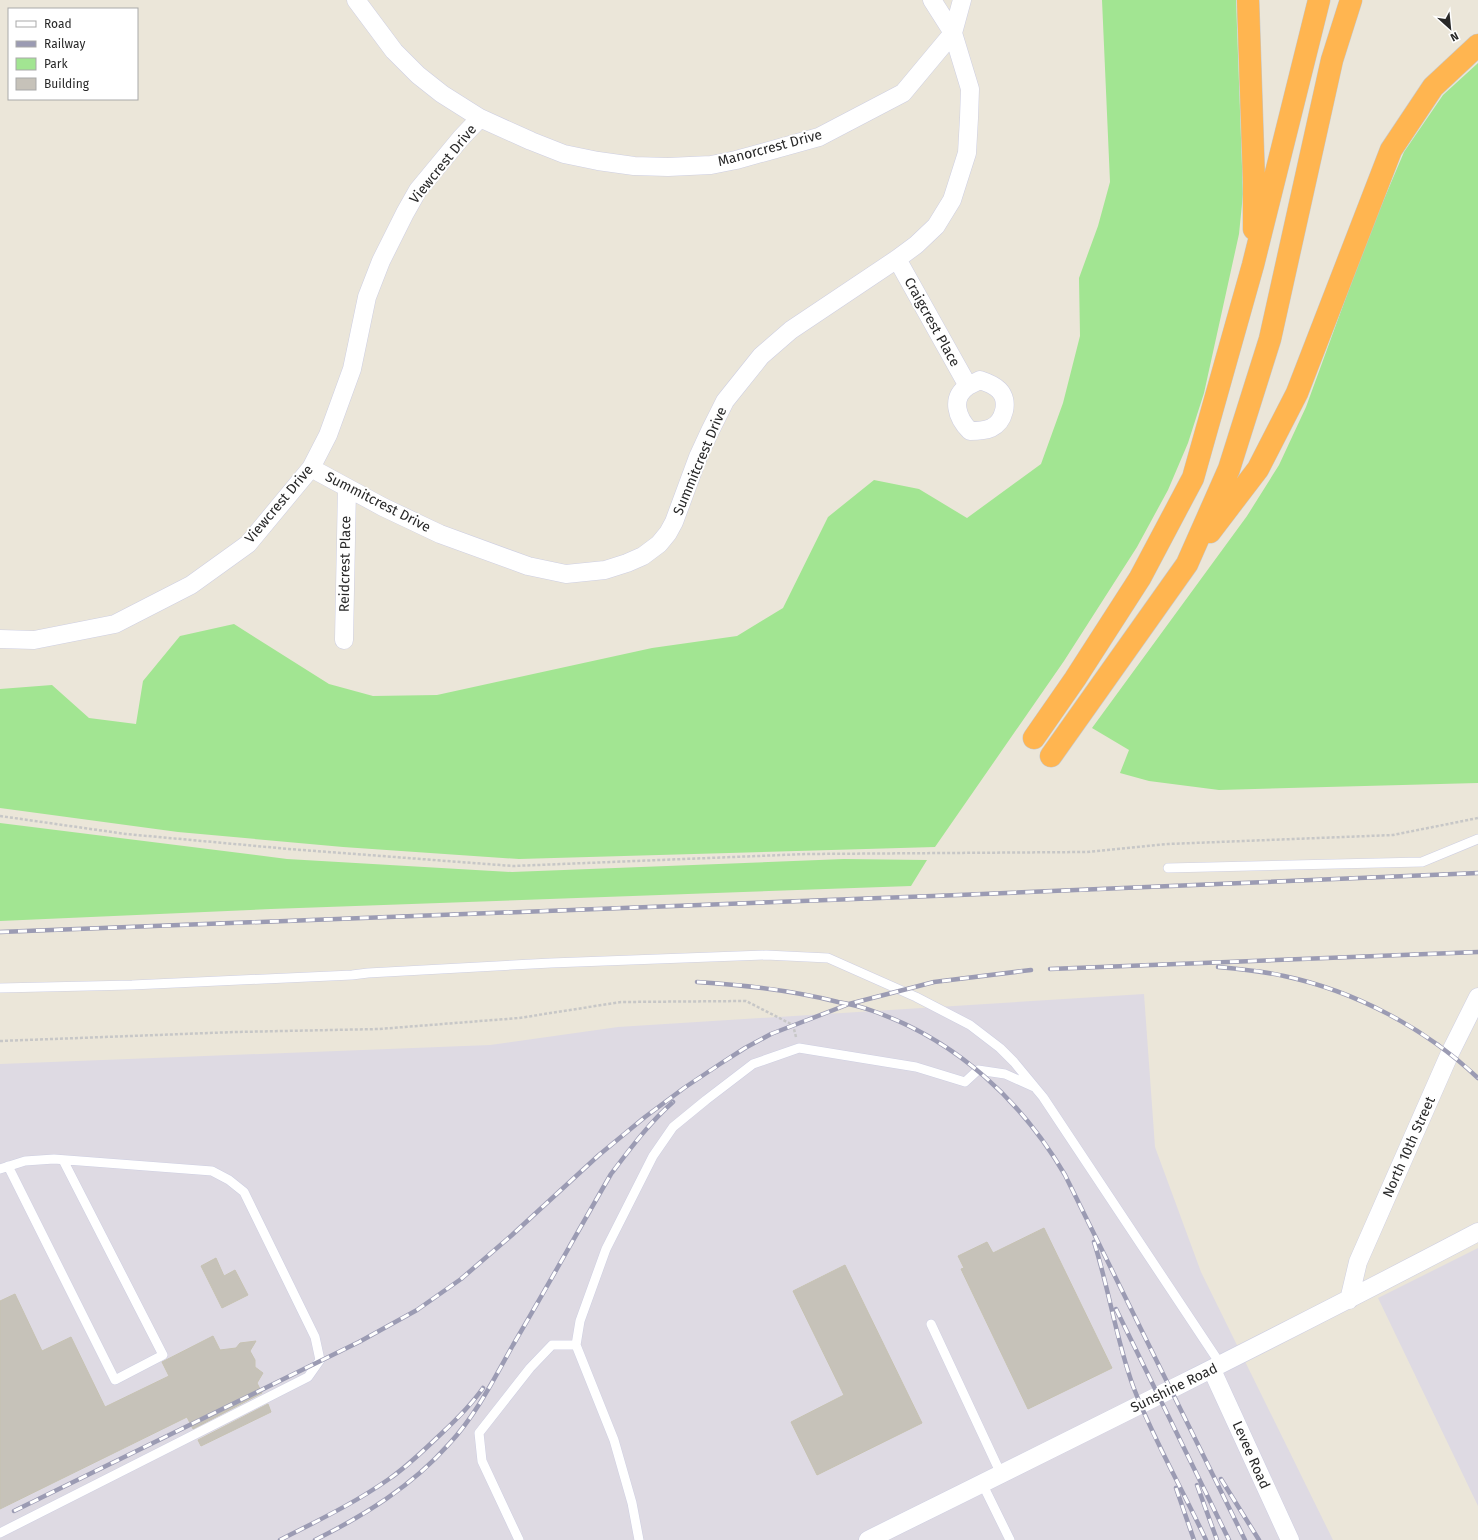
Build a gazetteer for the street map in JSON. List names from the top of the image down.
{
  "streets": {
    "street": [
      "Manorcrest Drive",
      "Viewcrest Drive",
      "Craigcrest Place",
      "Summitcrest Drive",
      "Reidcrest Place",
      "North 10th Street",
      "Sunshine Road",
      "Levee Road"
    ]
  },
  "crossings": [
    ["Manorcrest Drive", "Viewcrest Drive"],
    ["Manorcrest Drive", "Summitcrest Drive"],
    ["Viewcrest Drive", "Summitcrest Drive"],
    ["Craigcrest Place", "Summitcrest Drive"],
    ["Summitcrest Drive", "Reidcrest Place"],
    ["North 10th Street", "Sunshine Road"],
    ["Sunshine Road", "Levee Road"]
  ],
  "legend": [
    "Road",
    "Railway",
    "Park",
    "Building"
  ],
  "north": "bottom right"
}
